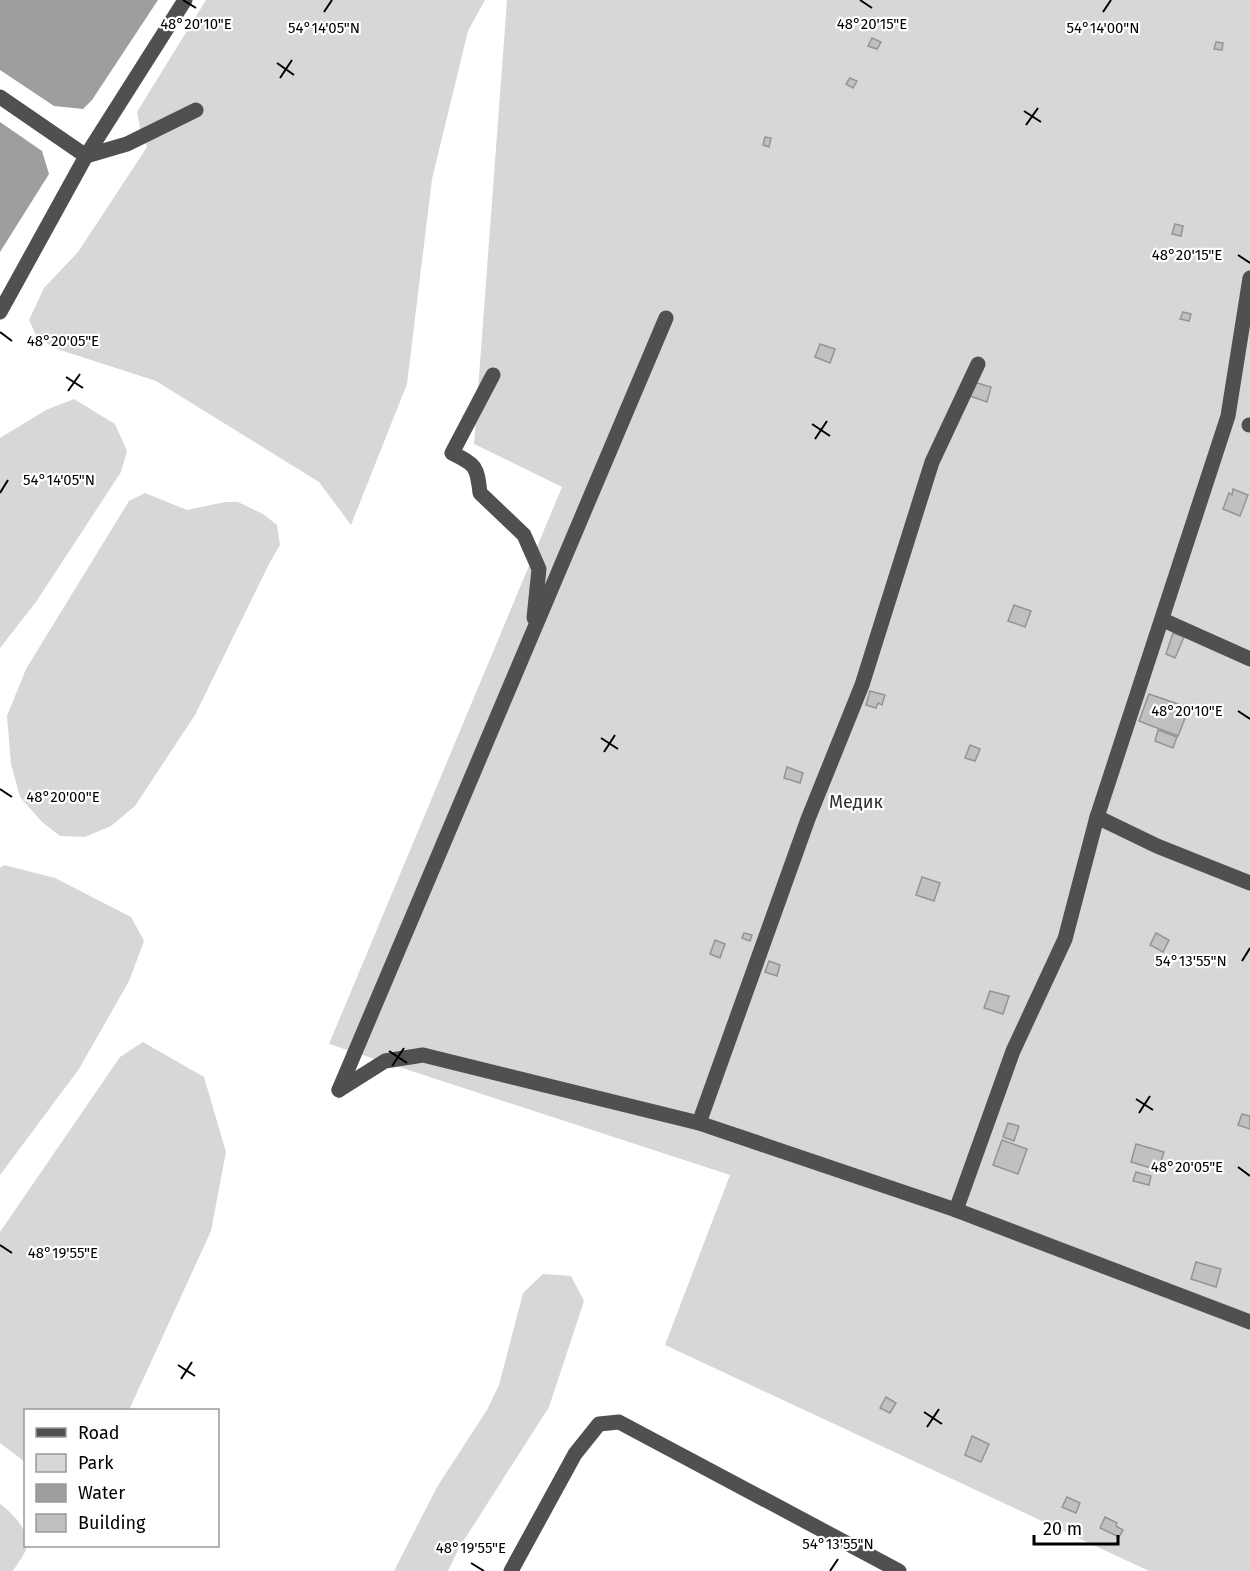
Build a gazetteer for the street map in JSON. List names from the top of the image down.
{
  "parks": ["Медик"],
  "legend": [
    "Road",
    "Park",
    "Water",
    "Building"
  ],
  "scale_bar": "20 m",
  "coordinates": [
    "48°20'10\"E",
    "48°20'15\"E",
    "54°14'05\"N",
    "54°14'00\"N",
    "48°20'05\"E",
    "48°20'00\"E",
    "54°13'55\"N",
    "48°19'55\"E"
  ]
}
